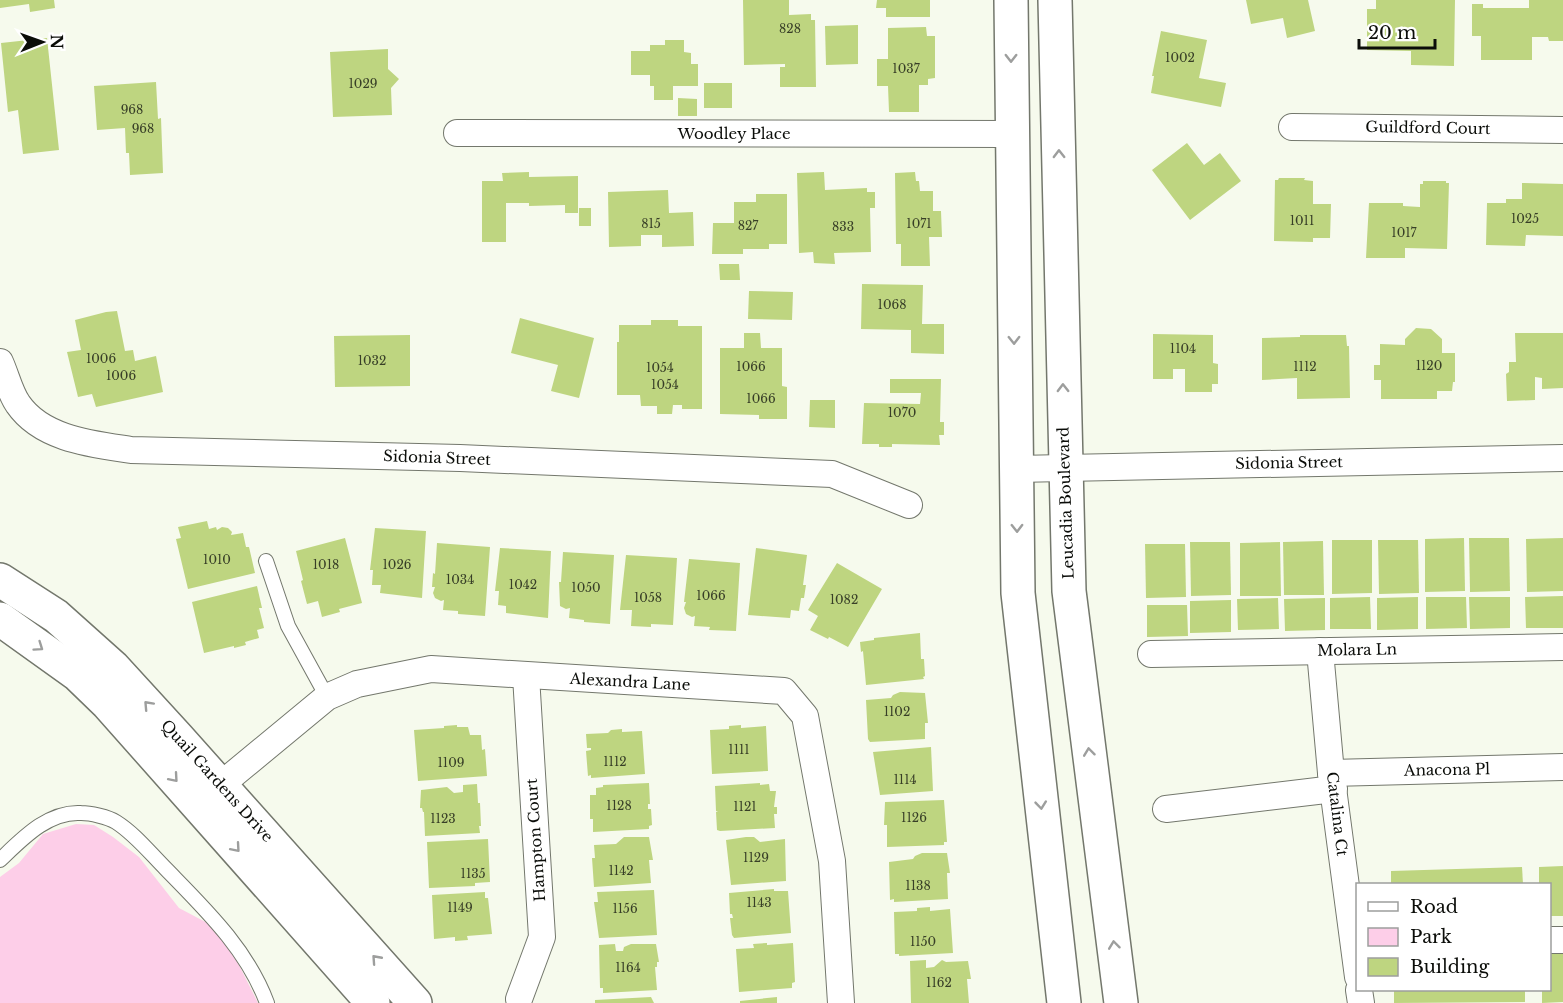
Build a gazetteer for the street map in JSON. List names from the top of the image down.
{
  "streets": {
    "main road": ["Leucadia Boulevard", "Quail Gardens Drive"],
    "street": [
      "Guildford Court",
      "Woodley Place",
      "Sidonia Street",
      "Molara Ln",
      "Alexandra Lane",
      "Anacona Pl",
      "Catalina Ct",
      "Hampton Court"
    ]
  },
  "crossings": [
    ["Sidonia Street", "Leucadia Boulevard"],
    ["Molara Ln", "Catalina Ct"],
    ["Alexandra Lane", "Quail Gardens Drive"],
    ["Alexandra Lane", "Hampton Court"],
    ["Anacona Pl", "Catalina Ct"]
  ],
  "house_numbers": [
    "828",
    "1002",
    "1037",
    "1029",
    "968",
    "968",
    "1025",
    "1011",
    "815",
    "1071",
    "827",
    "833",
    "1017",
    "1068",
    "1104",
    "1006",
    "1032",
    "1120",
    "1066",
    "1112",
    "1054",
    "1006",
    "1054",
    "1066",
    "1070",
    "1010",
    "1018",
    "1026",
    "1034",
    "1042",
    "1050",
    "1066",
    "1058",
    "1082",
    "1102",
    "1111",
    "1112",
    "1109",
    "1114",
    "1128",
    "1121",
    "1126",
    "1123",
    "1129",
    "1142",
    "1135",
    "1138",
    "1143",
    "1149",
    "1156",
    "1150",
    "1164",
    "1162"
  ],
  "legend": ["Road", "Park", "Building"],
  "scale_bar": "20 m",
  "north": "right"
}
